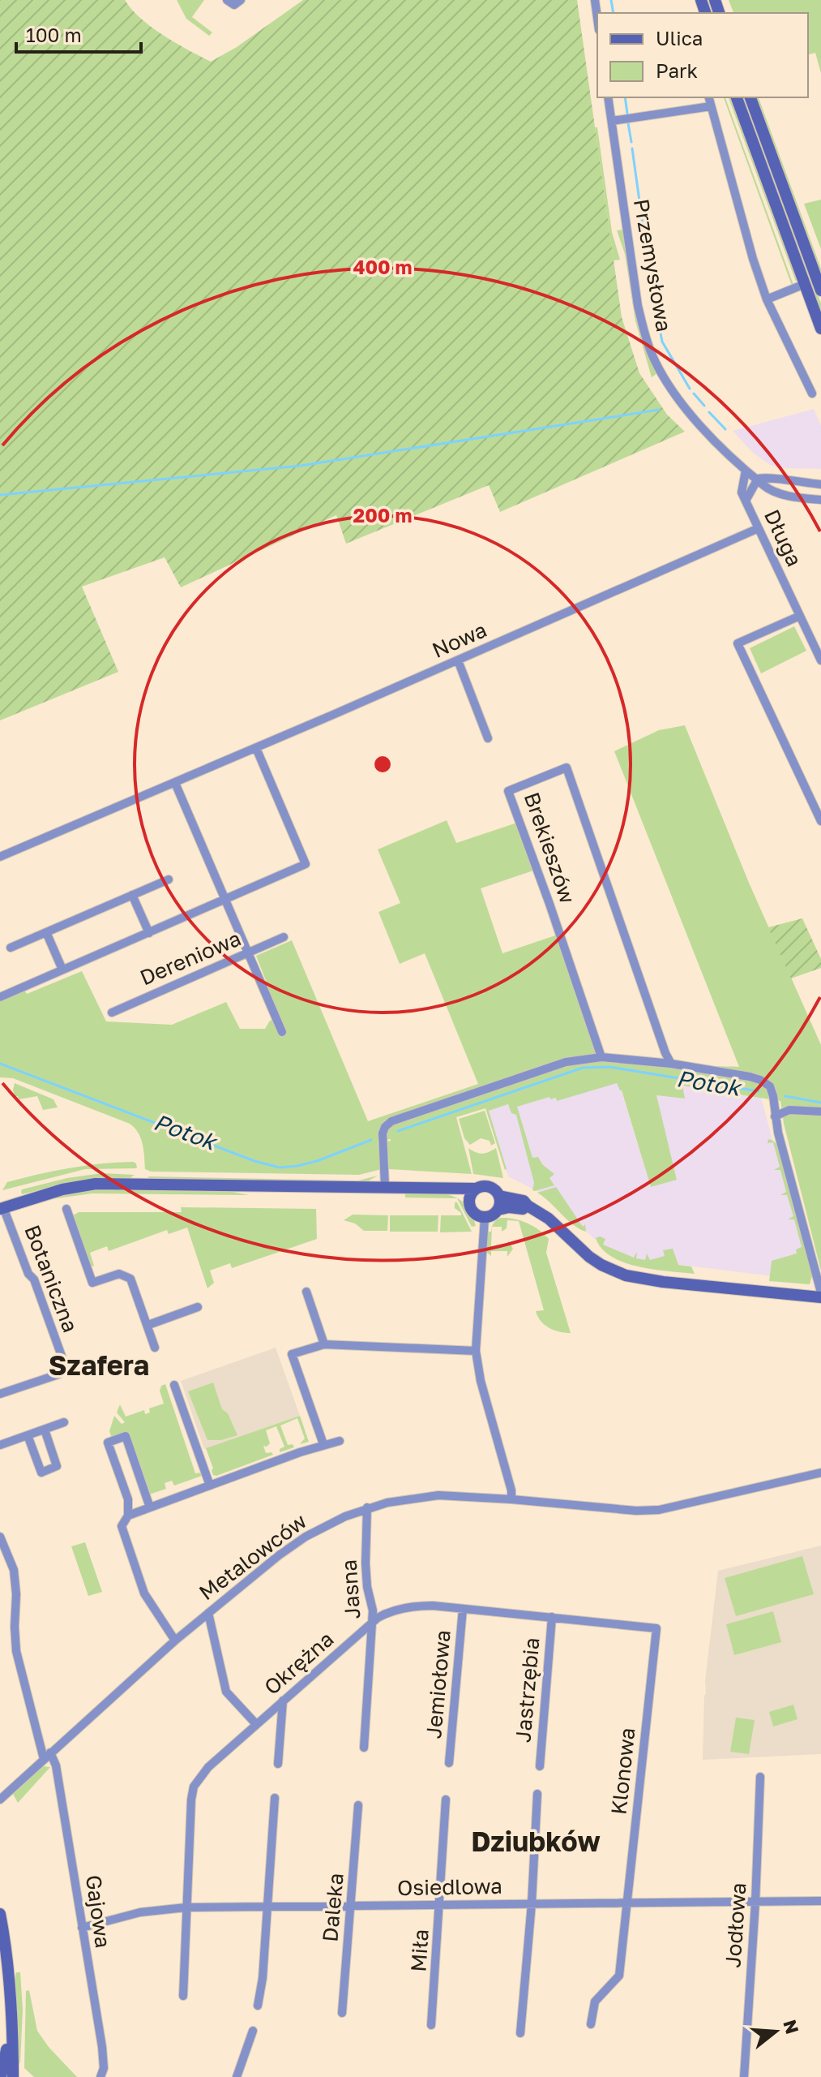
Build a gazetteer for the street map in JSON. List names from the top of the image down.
{
  "streets": {
    "street": [
      "Przemysłowa",
      "Długa",
      "Nowa",
      "Brekieszów",
      "Dereniowa",
      "Botaniczna",
      "Metalowców",
      "Jasna",
      "Okrężna",
      "Jemiołowa",
      "Jastrzębia",
      "Klonowa",
      "Osiedlowa",
      "Daleka",
      "Gajowa",
      "Jodłowa",
      "Miła"
    ]
  },
  "crossings": [
    ["Przemysłowa", "Długa"],
    ["Długa", "Nowa"],
    ["Metalowców", "Jasna"],
    ["Metalowców", "Gajowa"],
    ["Jasna", "Okrężna"],
    ["Okrężna", "Jemiołowa"],
    ["Okrężna", "Jastrzębia"],
    ["Okrężna", "Klonowa"],
    ["Okrężna", "Osiedlowa"],
    ["Klonowa", "Osiedlowa"],
    ["Osiedlowa", "Daleka"],
    ["Osiedlowa", "Gajowa"],
    ["Osiedlowa", "Jodłowa"],
    ["Osiedlowa", "Miła"]
  ],
  "districts": ["Szafera", "Dziubków"],
  "water": ["Potok"],
  "legend": ["Ulica", "Park"],
  "scale_bar": "100 m",
  "north": "right",
  "rings": ["400 m", "200 m"]
}
